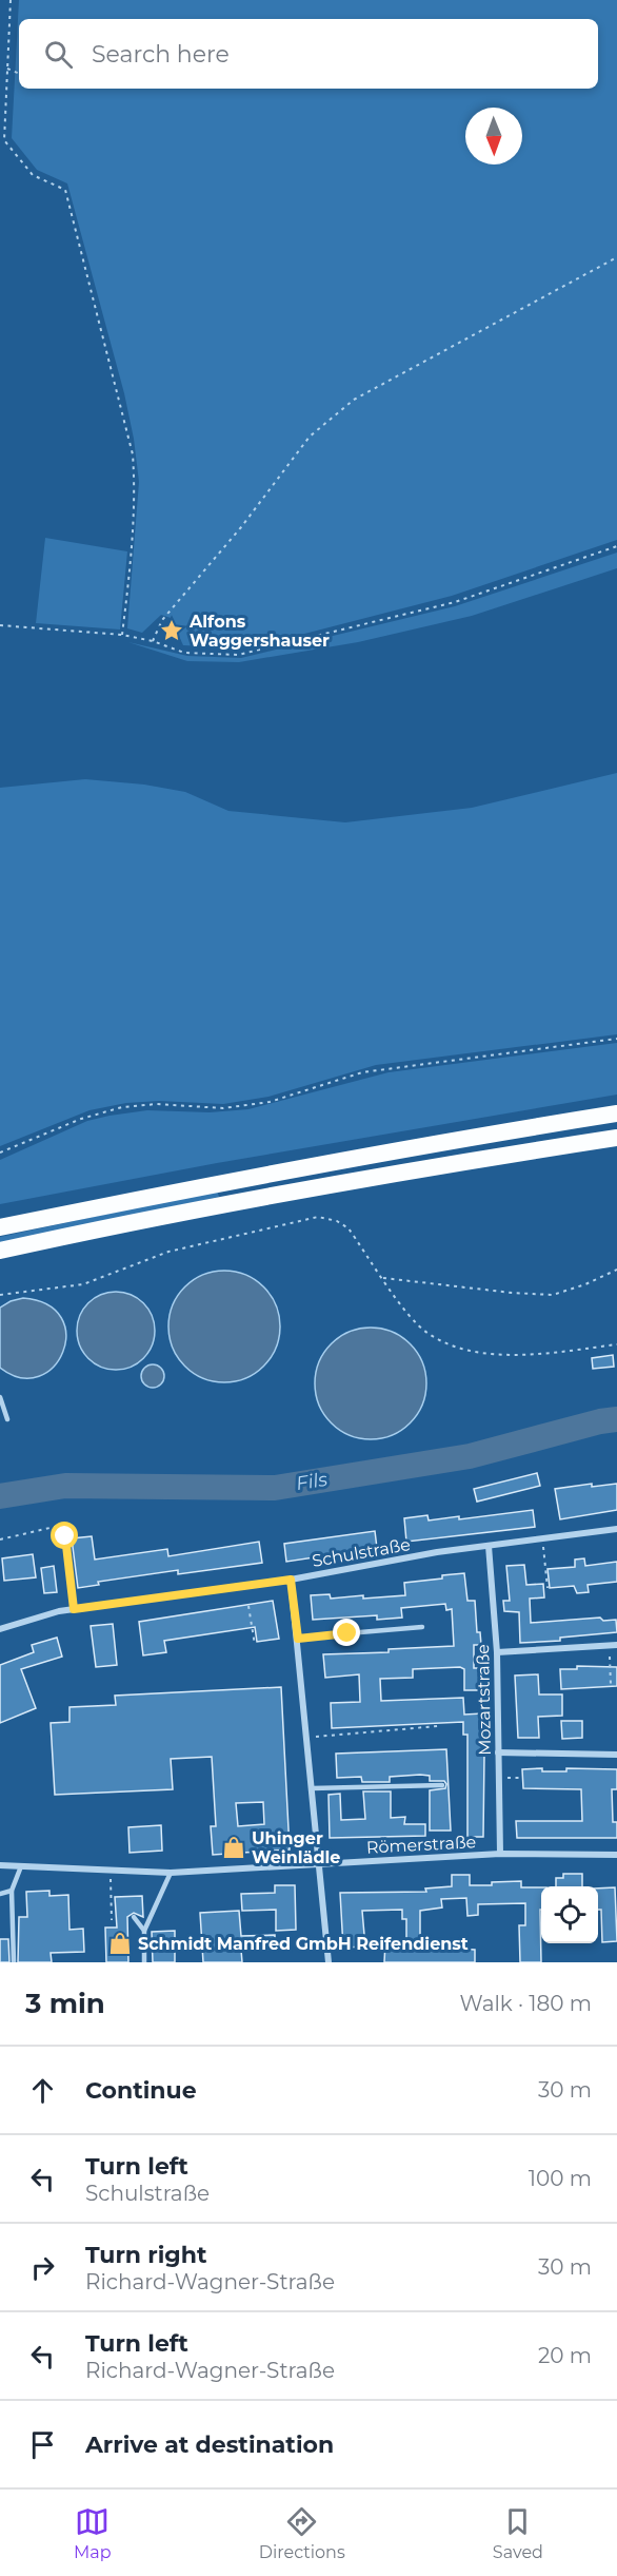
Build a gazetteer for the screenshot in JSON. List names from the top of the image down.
{
  "streets": {
    "street": ["Schulstraße", "Mozartstraße", "Römerstraße"]
  },
  "crossings": [
    ["Schulstraße", "Mozartstraße"],
    ["Mozartstraße", "Römerstraße"]
  ],
  "water": ["Fils"],
  "places": {
    "place": ["Alfons Waggershauser"],
    "shop": ["Uhinger Weinlädle", "Schmidt Manfred GmbH Reifendienst"]
  },
  "north": "bottom",
  "page": {
    "search": "Search here",
    "heading": ["3 min", "Walk · 180 m"],
    "list": [
      ["Continue", "30 m"],
      ["Turn left", "Schulstraße", "100 m"],
      ["Turn right", "Richard-Wagner-Straße", "30 m"],
      ["Turn left", "Richard-Wagner-Straße", "20 m"],
      "Arrive at destination"
    ],
    "nav": ["Map", "Directions", "Saved"]
  }
}
